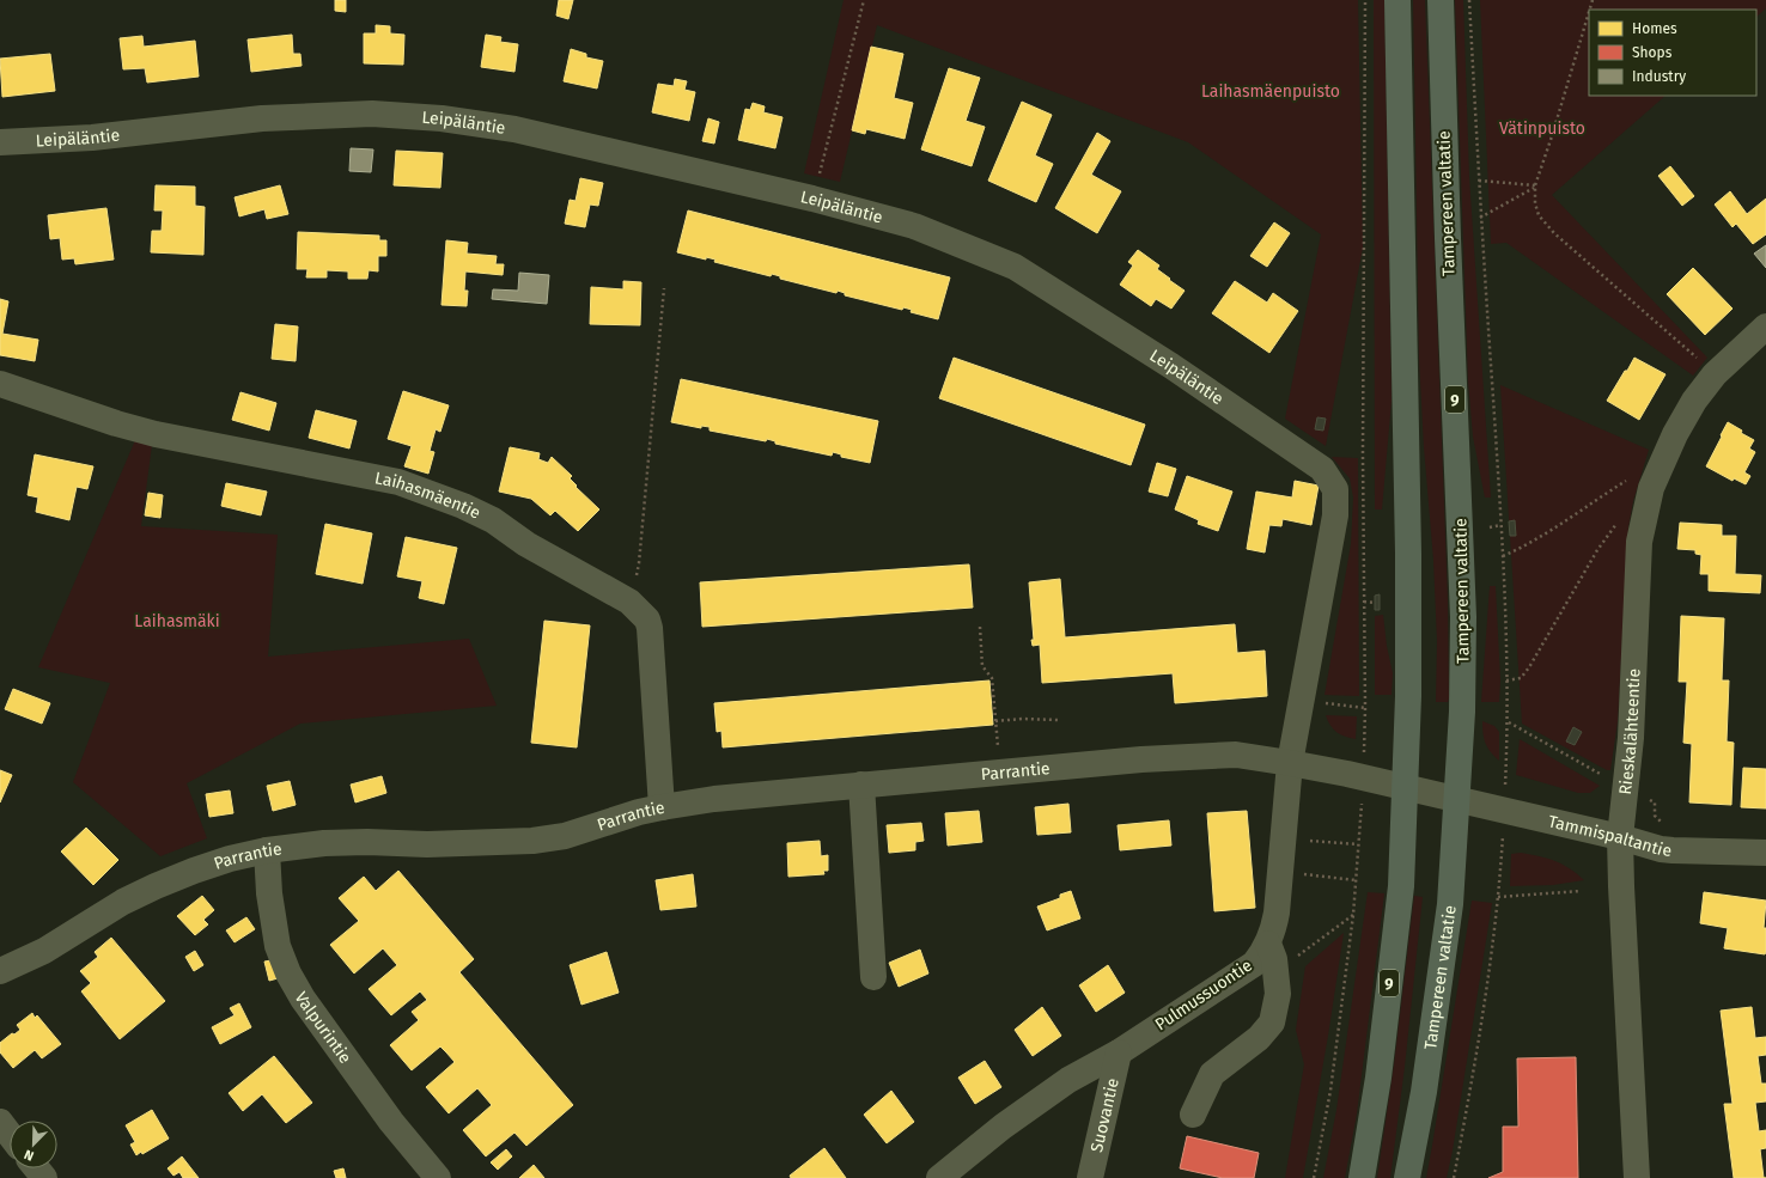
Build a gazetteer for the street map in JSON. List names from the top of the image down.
{
  "streets": {
    "highway": ["Tampereen valtatie", "9"],
    "street": [
      "Leipäläntie",
      "Laihasmäentie",
      "Rieskalähteentie",
      "Parrantie",
      "Tammispaltantie",
      "Pulmussuontie",
      "Valpurintie",
      "Suovantie"
    ]
  },
  "crossings": [
    ["Leipäläntie", "Parrantie"],
    ["Leipäläntie", "Pulmussuontie"],
    ["Tampereen valtatie", "Tammispaltantie"],
    ["Laihasmäentie", "Parrantie"],
    ["Rieskalähteentie", "Tammispaltantie"],
    ["Parrantie", "Pulmussuontie"],
    ["Parrantie", "Valpurintie"],
    ["Pulmussuontie", "Suovantie"]
  ],
  "parks": ["Laihasmäenpuisto", "Vätinpuisto", "Laihasmäki"],
  "legend": ["Homes", "Shops", "Industry"],
  "north": "bottom left"
}
